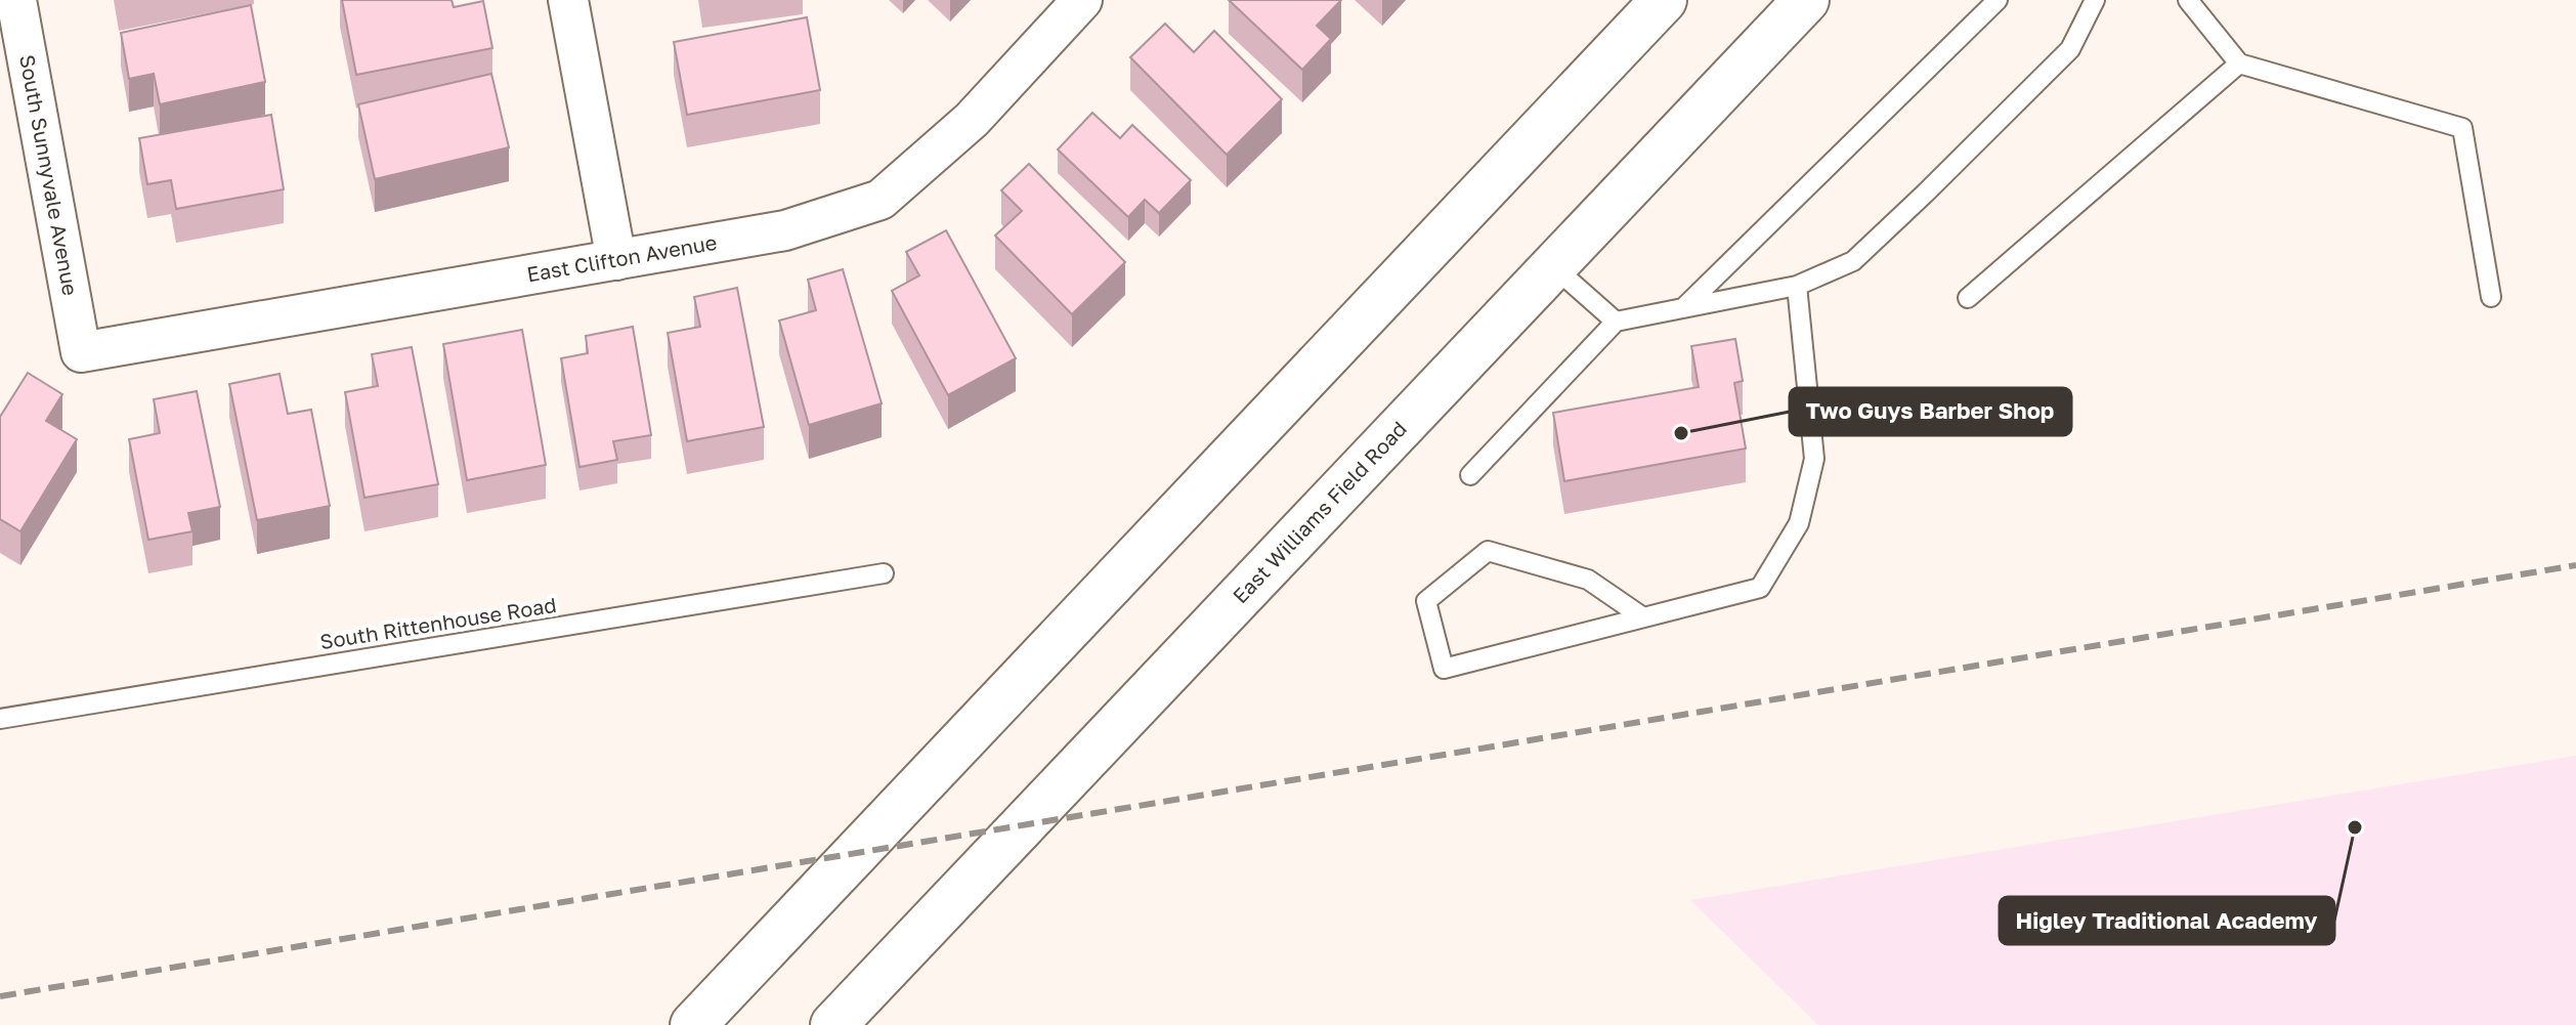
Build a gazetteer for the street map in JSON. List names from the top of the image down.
{
  "streets": {
    "main road": ["East Williams Field Road"],
    "street": ["South Sunnyvale Avenue", "East Clifton Avenue"],
    "lane": ["South Rittenhouse Road"]
  },
  "crossings": [
    ["South Sunnyvale Avenue", "East Clifton Avenue"]
  ],
  "places": ["Two Guys Barber Shop", "Higley Traditional Academy"]
}
